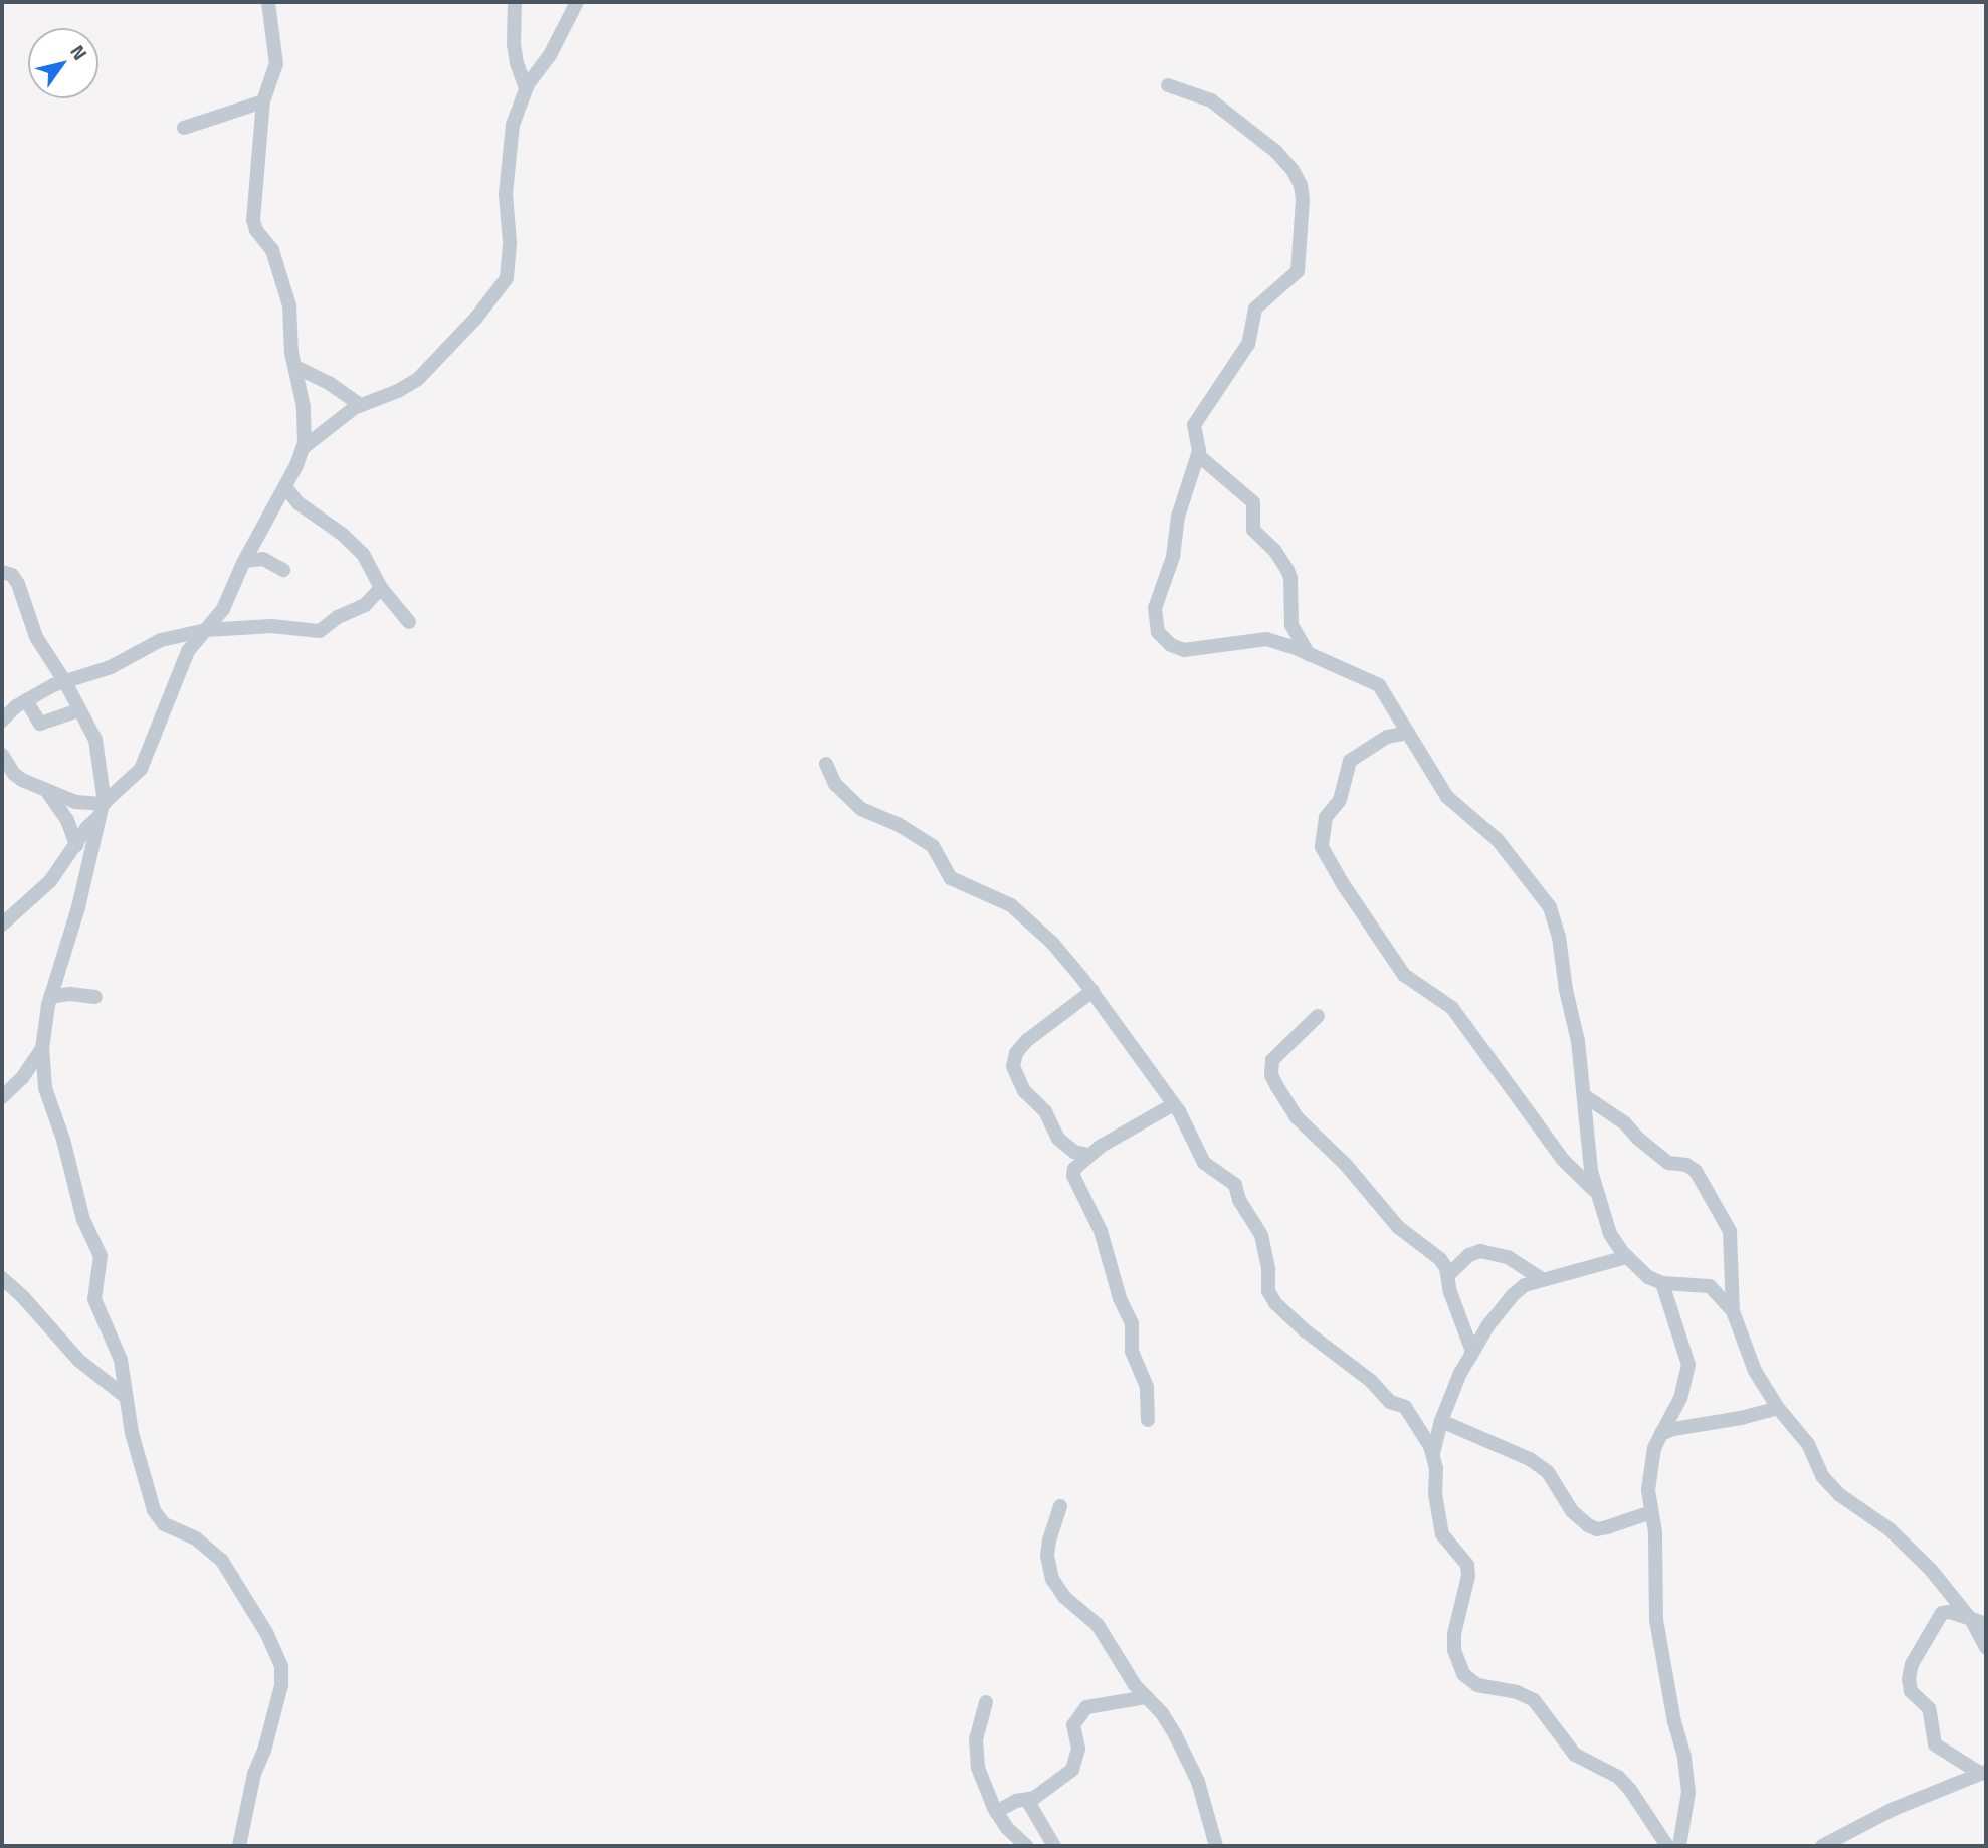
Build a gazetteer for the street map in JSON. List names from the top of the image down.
{
  "north": "top right"
}
